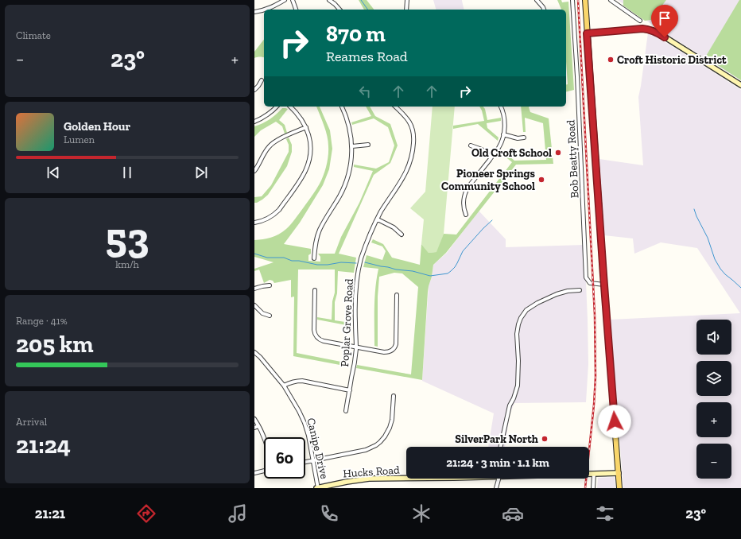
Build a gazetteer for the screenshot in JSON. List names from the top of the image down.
{
  "streets": {
    "main road": ["Hucks Road"],
    "street": ["Bob Beatty Road", "Poplar Grove Road", "Canipe Drive"]
  },
  "crossings": [
    ["Canipe Drive", "Hucks Road"]
  ],
  "places": [
    "Croft Historic District",
    "Old Croft School",
    "Pioneer Springs Community School",
    "SilverPark North"
  ],
  "page": {
    "tile": [
      "Climate",
      ["53", "km/h"],
      ["Range · 41%", "205 km"],
      ["Arrival", "21:24"]
    ],
    "turn": ["870 m", "Reames Road"],
    "heat": ["−", "23°", "+"],
    "song": ["Golden Hour", "Lumen"],
    "map_buttons": ["+", "−"],
    "limit": "60",
    "trip": "21:24 · 3 min · 1.1 km",
    "tabs": ["21:21", "23°"]
  }
}
